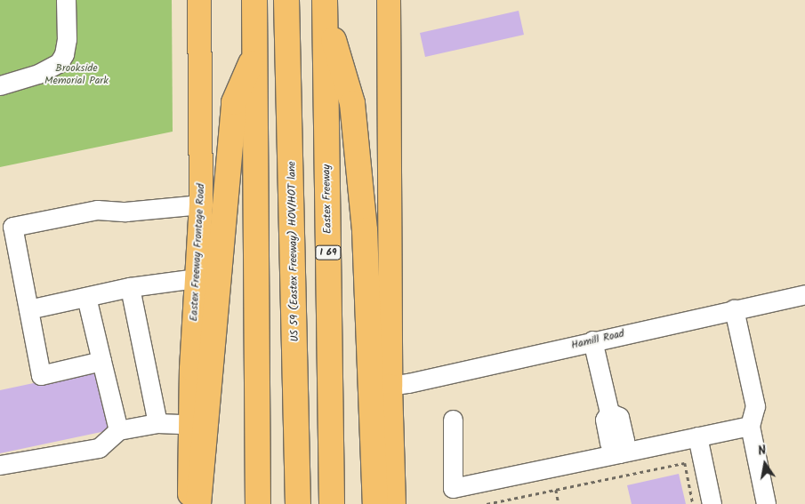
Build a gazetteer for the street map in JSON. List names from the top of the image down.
{
  "streets": {
    "highway": ["Eastex Freeway", "US 59 (Eastex Freeway) HOV/HOT lane", "I 69"],
    "main road": ["Eastex Freeway Frontage Road"],
    "street": ["Hamill Road"]
  },
  "parks": ["Brookside Memorial Park"],
  "north": "top"
}
